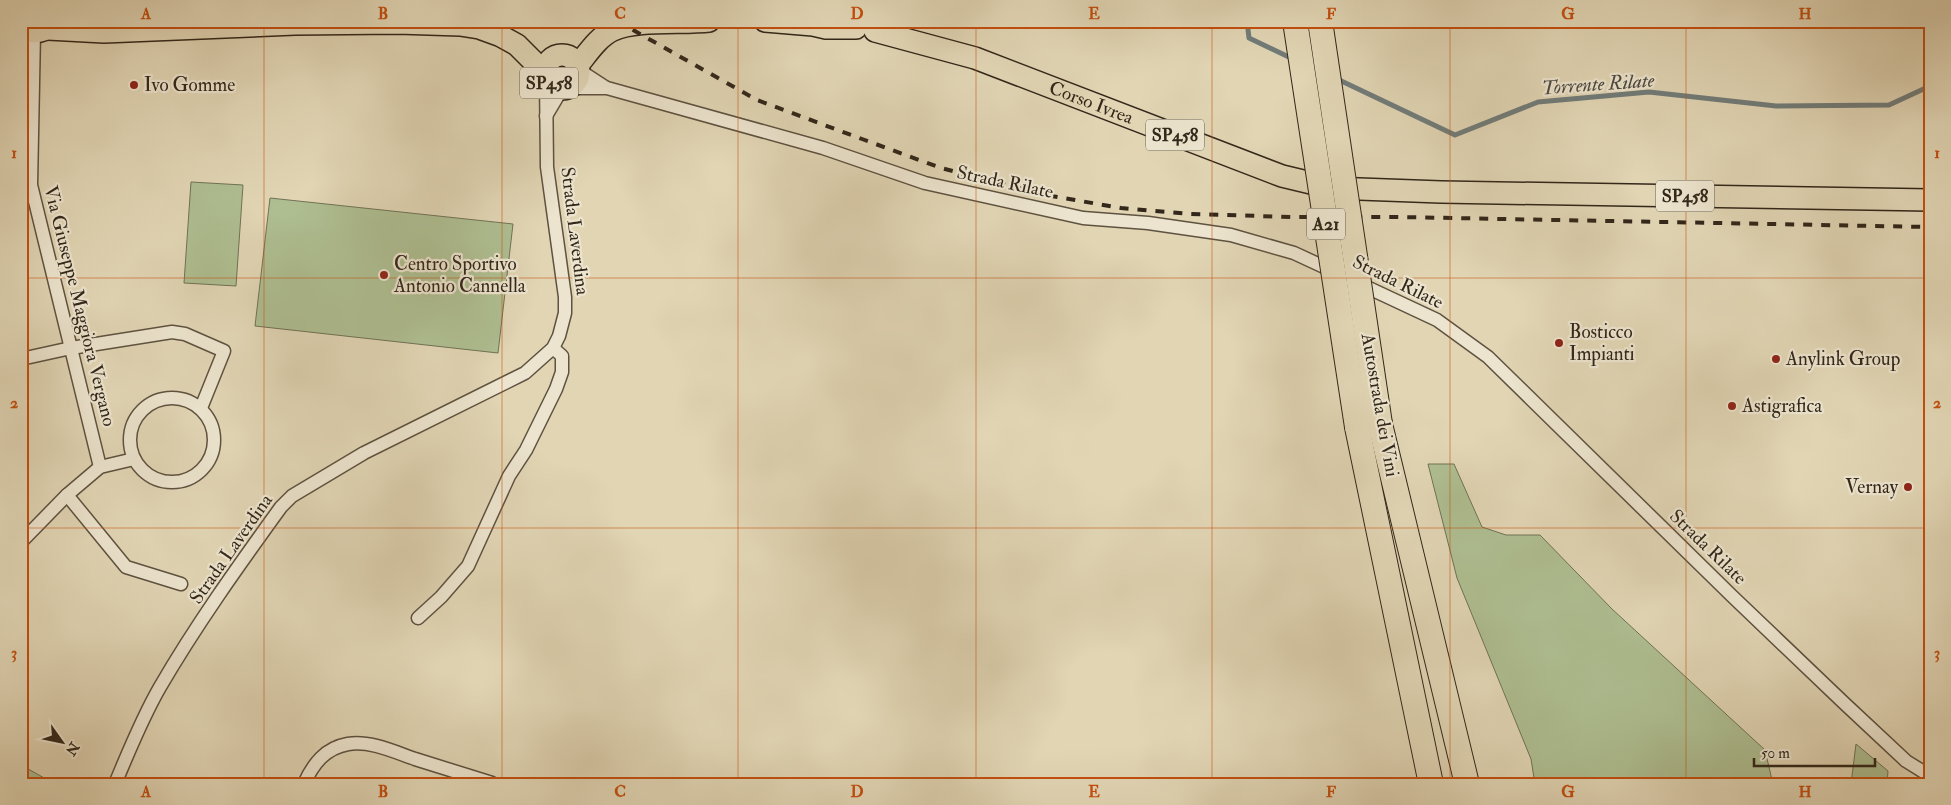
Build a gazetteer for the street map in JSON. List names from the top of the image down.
{
  "streets": {
    "highway": ["A21", "Autostrada dei Vini"],
    "main road": ["SP458", "Corso Ivrea"],
    "street": ["Strada Rilate", "Strada Laverdina", "Via Giuseppe Maggiora Vergano"]
  },
  "crossings": [
    ["SP458", "Strada Rilate"],
    ["SP458", "Strada Laverdina"],
    ["SP458", "Via Giuseppe Maggiora Vergano"],
    ["Strada Rilate", "Strada Laverdina"]
  ],
  "water": ["Torrente Rilate"],
  "places": [
    "Ivo Gomme",
    "Centro Sportivo Antonio Cannella",
    "Bosticco Impianti",
    "Anylink Group",
    "Astigrafica",
    "Vernay"
  ],
  "scale_bar": "50 m",
  "north": "bottom right",
  "grid": {
    "columns": [
      "A",
      "B",
      "C",
      "D",
      "E",
      "F",
      "G",
      "H"
    ],
    "rows": ["1", "2", "3"]
  }
}
